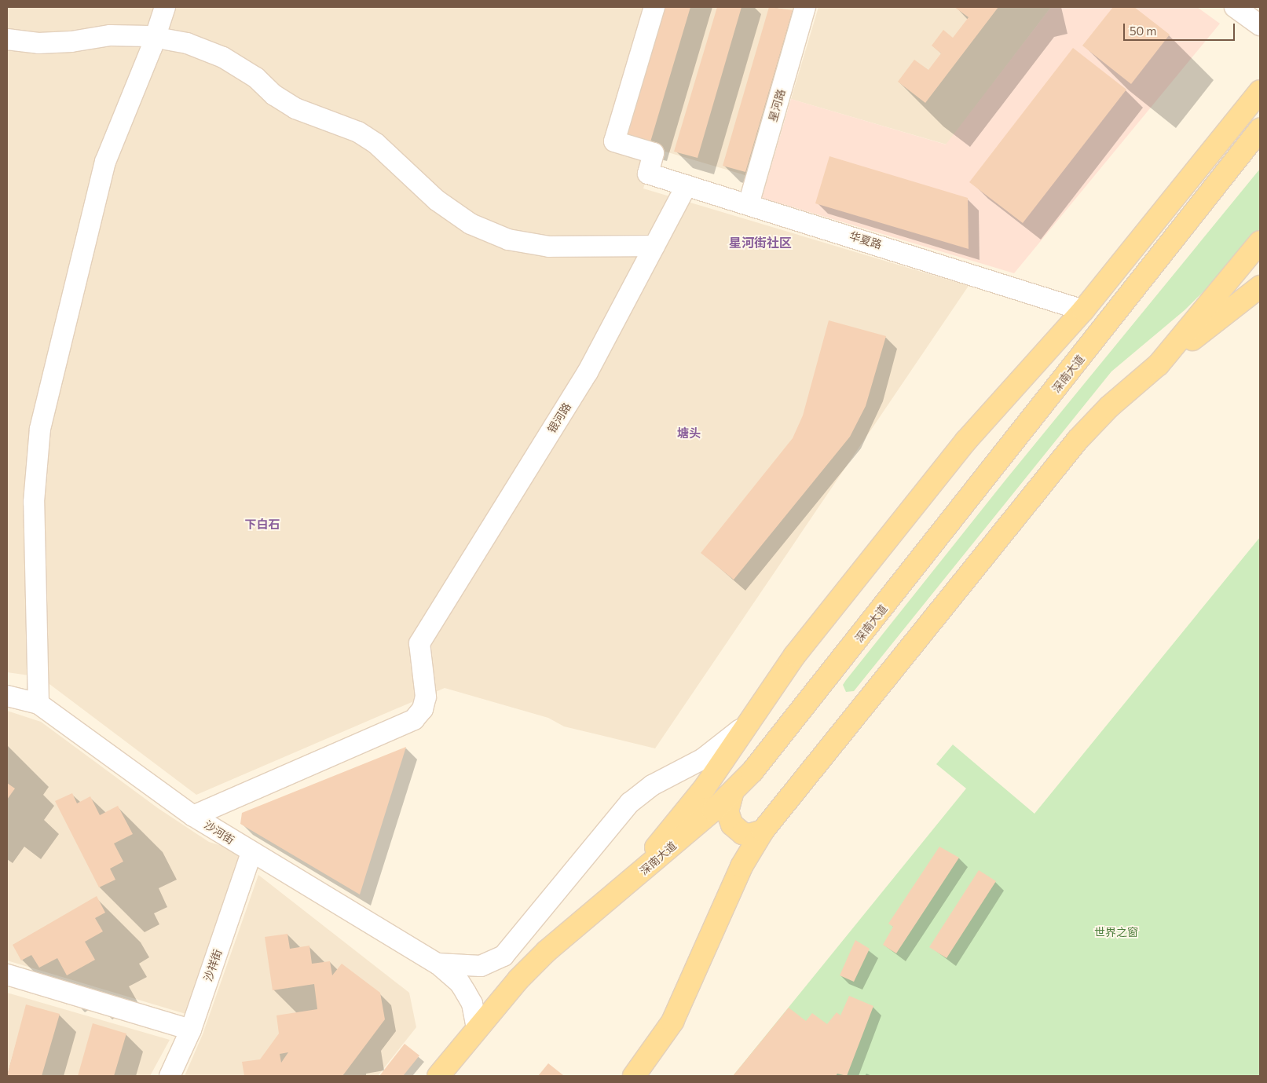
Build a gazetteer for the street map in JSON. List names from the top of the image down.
{
  "streets": {
    "main road": ["深南大道"],
    "street": [
      "星河路",
      "华夏路",
      "银河路",
      "沙河街",
      "沙祥街"
    ]
  },
  "crossings": [
    ["星河路", "华夏路"],
    ["华夏路", "银河路"],
    ["深南大道", "沙河街"],
    ["银河路", "沙河街"],
    ["沙河街", "沙祥街"]
  ],
  "districts": ["星河街社区", "塘头", "下白石"],
  "parks": ["世界之窗"],
  "scale_bar": "50 m"
}
